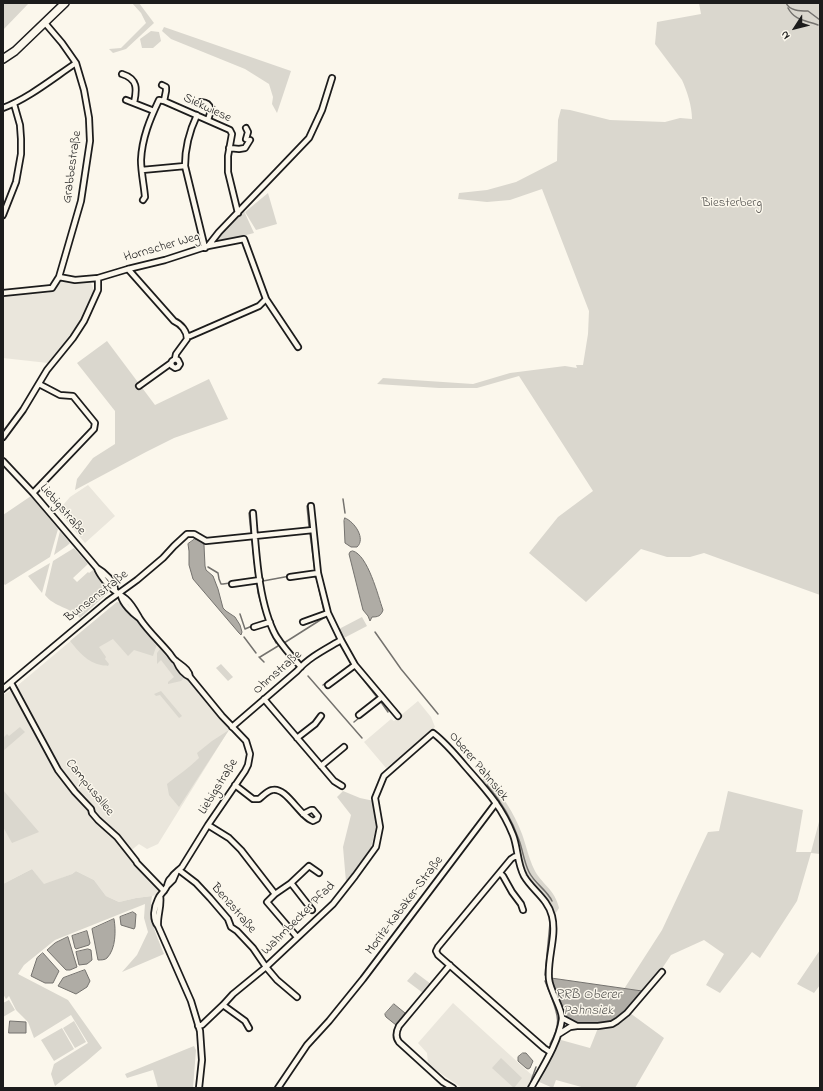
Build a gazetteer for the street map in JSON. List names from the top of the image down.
{
  "streets": {
    "street": [
      "Siekwiese",
      "Grabbestraße",
      "Hornscher Weg",
      "Liebigstraße",
      "Bunsenstraße",
      "Ohmstraße",
      "Oberer Pahnsiek",
      "Campusallee",
      "Moritz-Kabaker-Straße",
      "Benzstraße",
      "Wahmbecker Pfad"
    ]
  },
  "crossings": [
    ["Siekwiese", "Hornscher Weg"],
    ["Grabbestraße", "Hornscher Weg"],
    ["Liebigstraße", "Bunsenstraße"],
    ["Liebigstraße", "Ohmstraße"],
    ["Liebigstraße", "Campusallee"],
    ["Liebigstraße", "Benzstraße"],
    ["Liebigstraße", "Wahmbecker Pfad"],
    ["Bunsenstraße", "Campusallee"],
    ["Oberer Pahnsiek", "Moritz-Kabaker-Straße"],
    ["Oberer Pahnsiek", "Wahmbecker Pfad"],
    ["Benzstraße", "Wahmbecker Pfad"]
  ],
  "water": ["RRB Oberer Pahnsiek"],
  "parks": ["Biesterberg"],
  "north": "bottom left"
}
